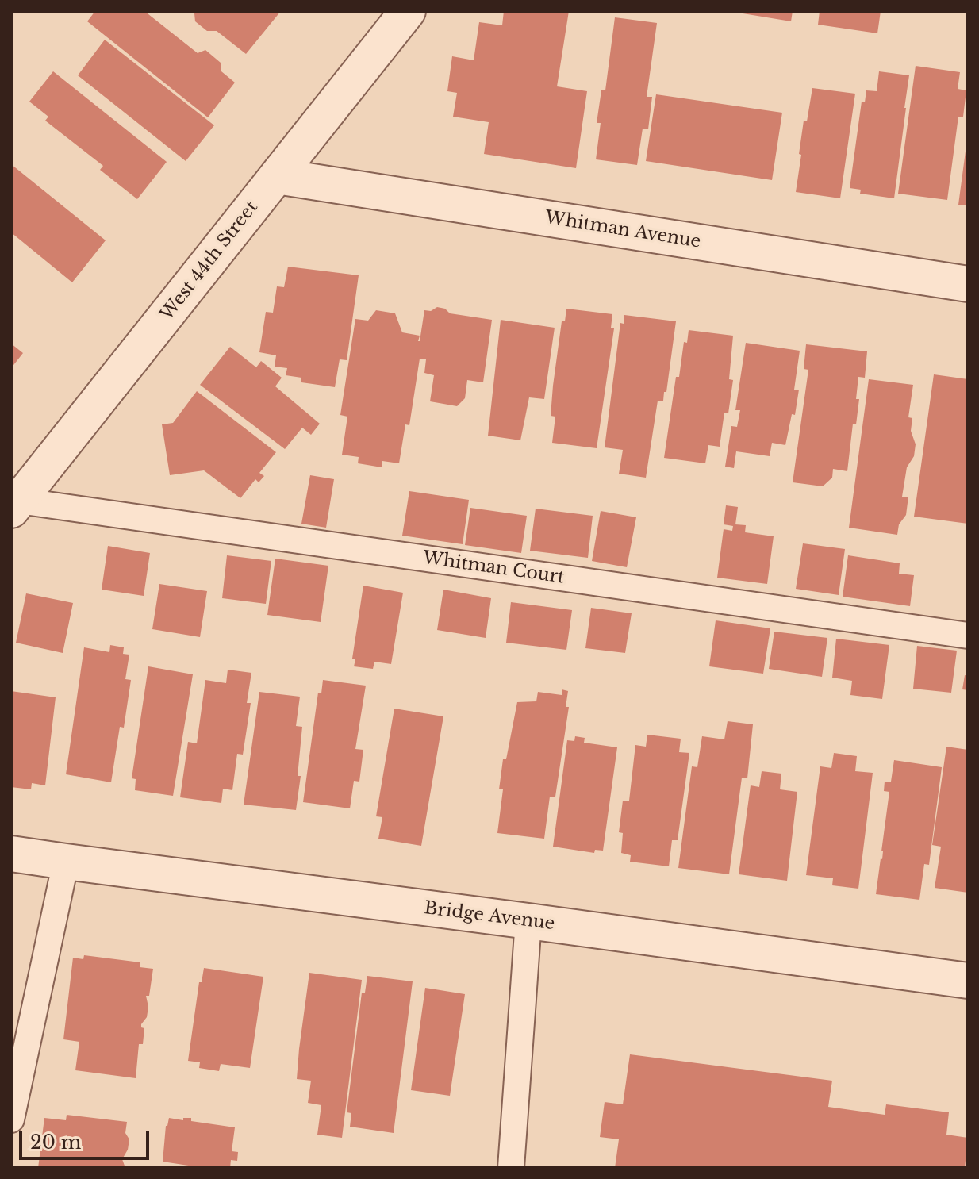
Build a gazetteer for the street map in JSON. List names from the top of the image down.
{
  "streets": {
    "street": ["Whitman Avenue", "West 44th Street", "Bridge Avenue"],
    "lane": ["Whitman Court"]
  },
  "crossings": [
    ["Whitman Avenue", "West 44th Street"],
    ["West 44th Street", "Whitman Court"]
  ],
  "scale_bar": "20 m"
}
